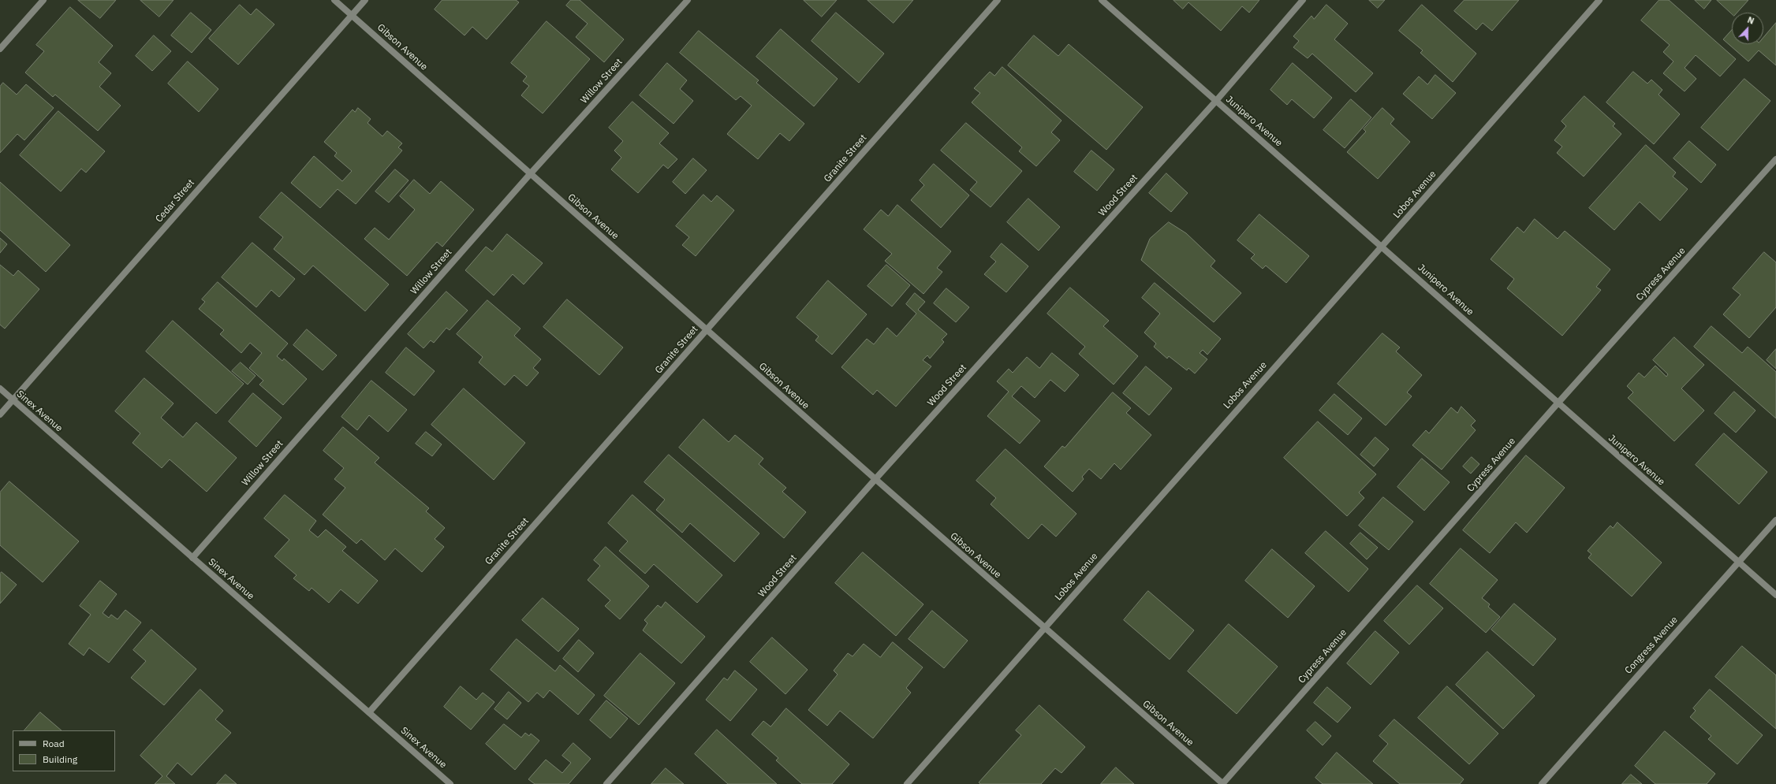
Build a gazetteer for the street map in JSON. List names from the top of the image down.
{
  "streets": {
    "street": [
      "Gibson Avenue",
      "Willow Street",
      "Junipero Avenue",
      "Granite Street",
      "Lobos Avenue",
      "Wood Street",
      "Cedar Street",
      "Cypress Avenue",
      "Sinex Avenue",
      "Congress Avenue"
    ]
  },
  "crossings": [
    ["Gibson Avenue", "Willow Street"],
    ["Gibson Avenue", "Granite Street"],
    ["Gibson Avenue", "Lobos Avenue"],
    ["Gibson Avenue", "Wood Street"],
    ["Gibson Avenue", "Cedar Street"],
    ["Gibson Avenue", "Cypress Avenue"],
    ["Willow Street", "Sinex Avenue"],
    ["Junipero Avenue", "Lobos Avenue"],
    ["Junipero Avenue", "Wood Street"],
    ["Junipero Avenue", "Cypress Avenue"],
    ["Junipero Avenue", "Congress Avenue"],
    ["Granite Street", "Sinex Avenue"],
    ["Cedar Street", "Sinex Avenue"]
  ],
  "legend": ["Road", "Building"],
  "north": "top"
}
